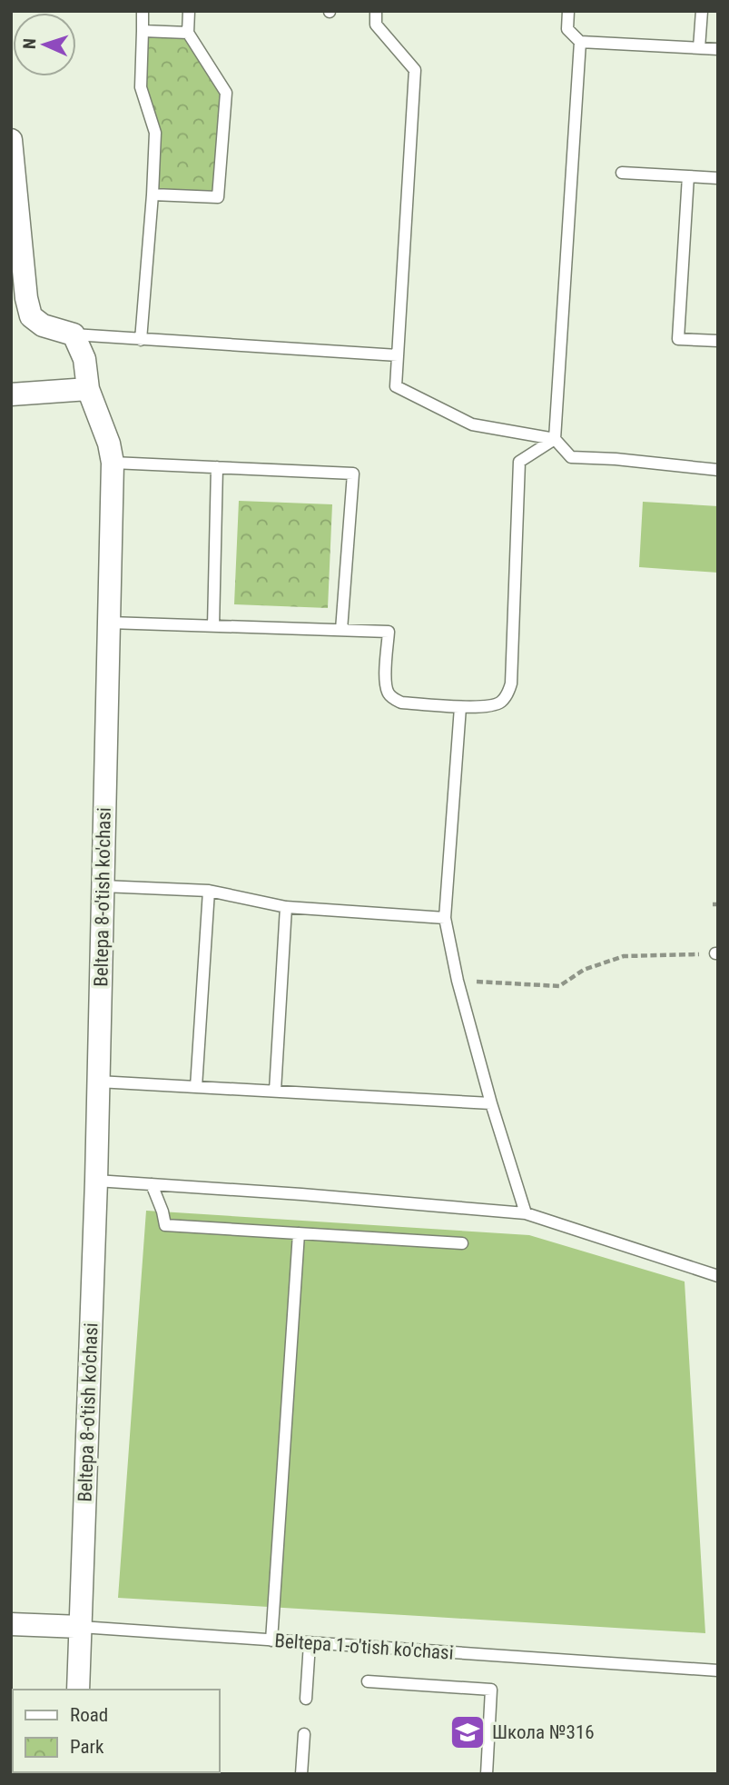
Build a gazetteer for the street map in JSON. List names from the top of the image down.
{
  "streets": {
    "street": ["Beltepa 8-o'tish ko'chasi", "Beltepa 1-o'tish ko'chasi"]
  },
  "crossings": [
    ["Beltepa 8-o'tish ko'chasi", "Beltepa 1-o'tish ko'chasi"]
  ],
  "places": {
    "school or university": ["Школа №316"]
  },
  "legend": ["Road", "Park"],
  "north": "left"
}
